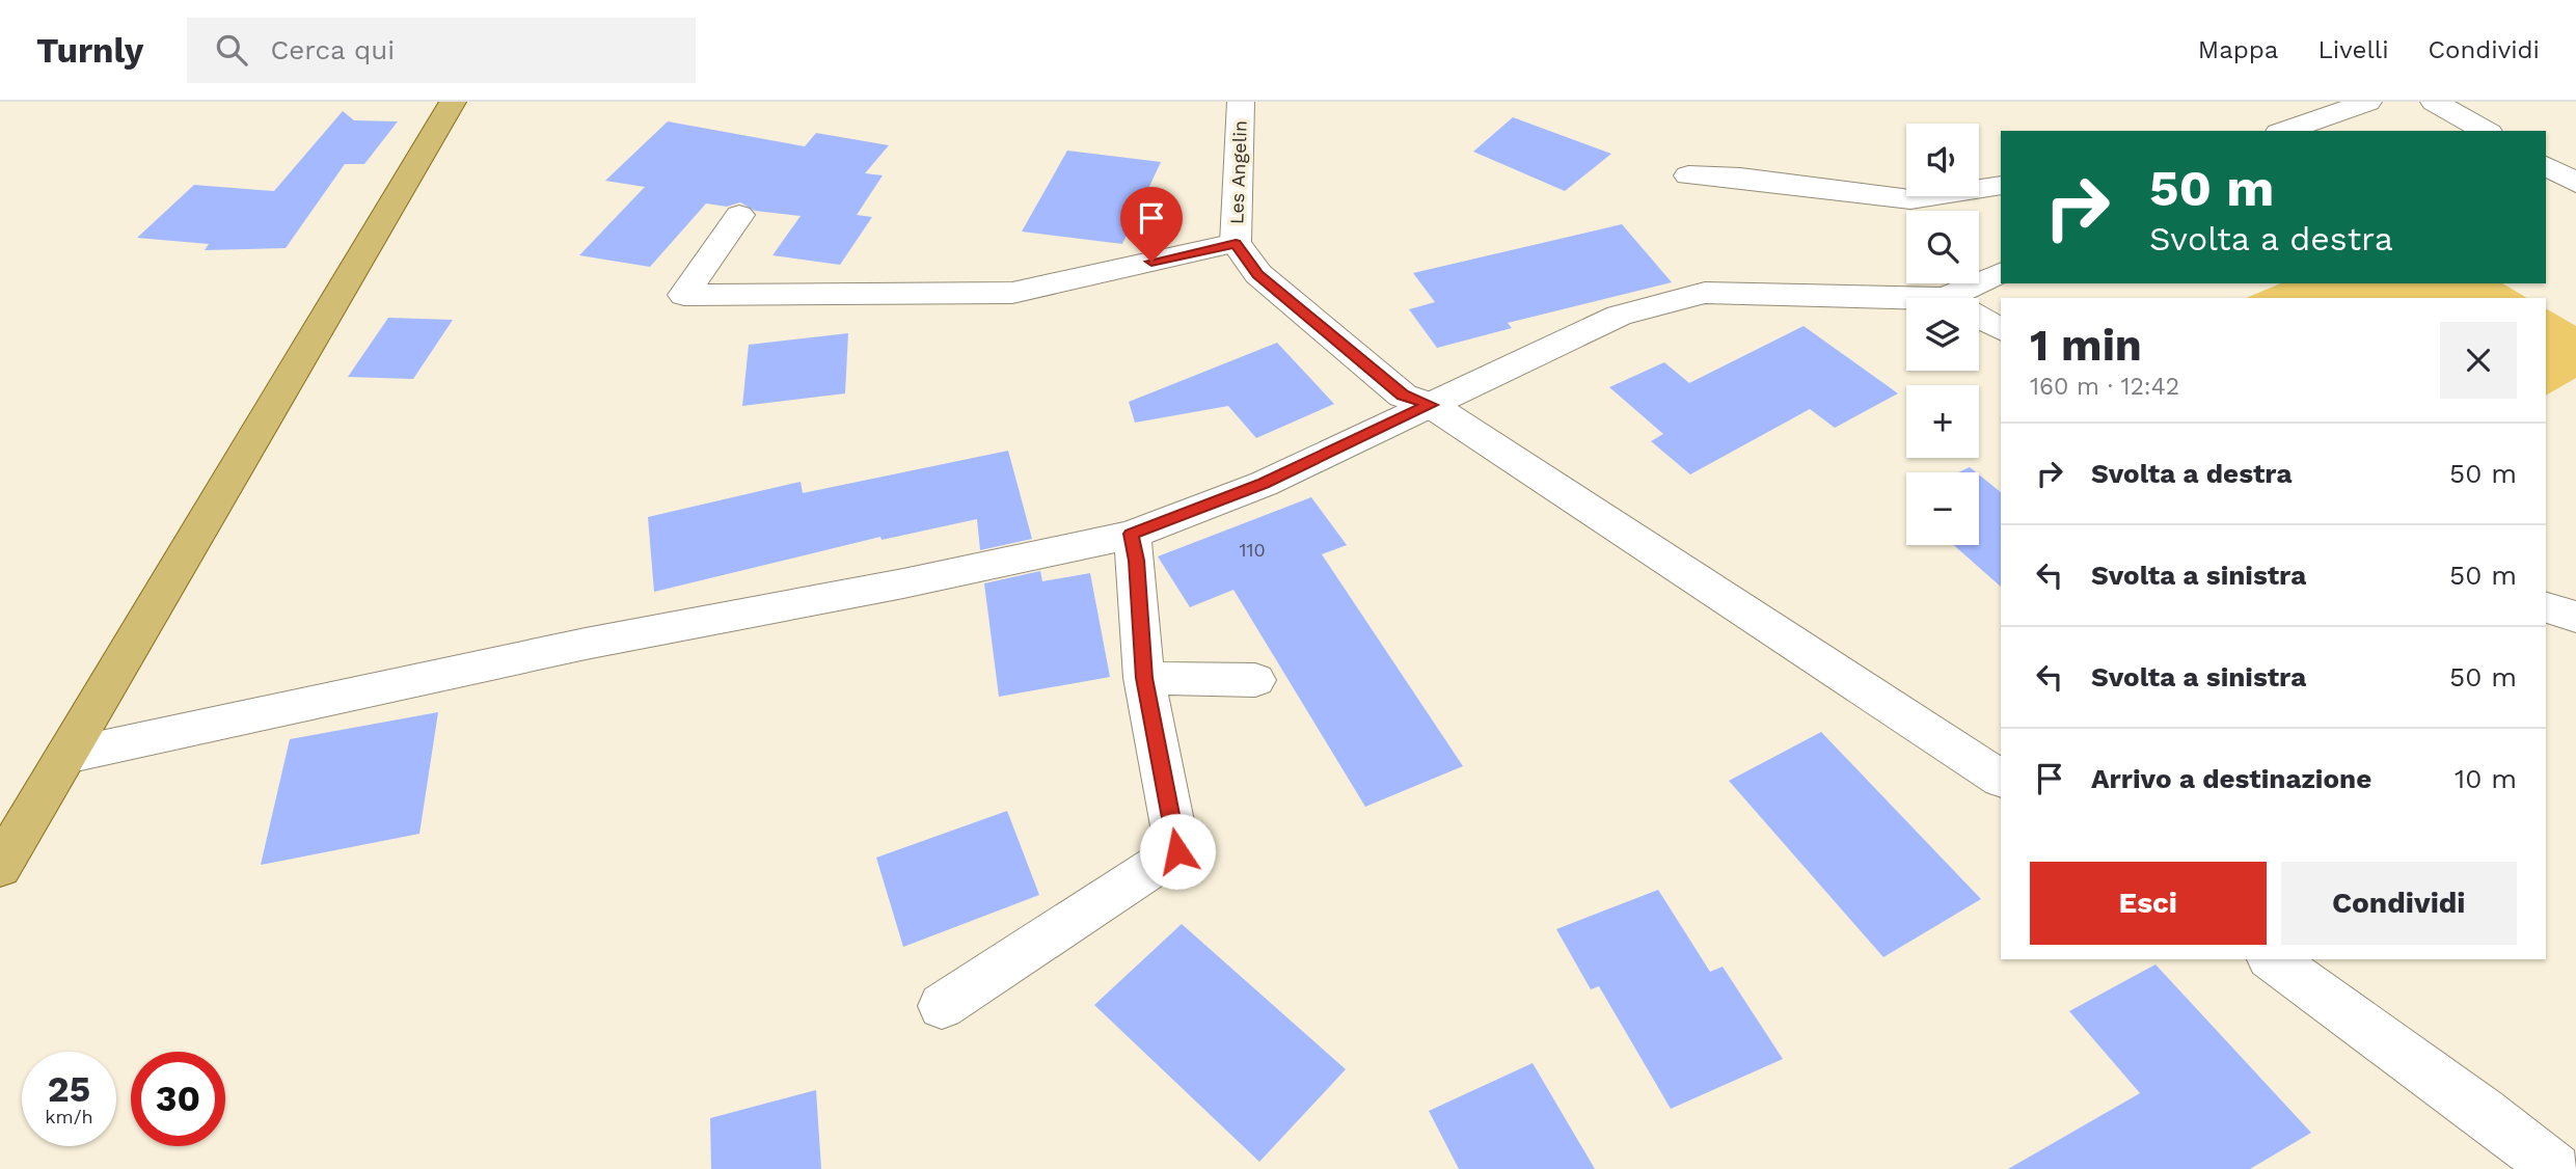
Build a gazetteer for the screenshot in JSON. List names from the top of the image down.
{
  "streets": {
    "street": ["Les Angelin"]
  },
  "house_numbers": ["110"],
  "page": {
    "header": "Turnly",
    "search": "Cerca qui",
    "nav": ["Mappa", "Livelli", "Condividi"],
    "map_buttons": ["+", "−"],
    "turn": ["50 m", "Svolta a destra"],
    "heading": ["1 min", "160 m · 12:42"],
    "list": [
      {
        "name": "Svolta a destra",
        "value": "50 m"
      },
      {
        "name": "Svolta a sinistra",
        "value": "50 m"
      },
      {
        "name": "Svolta a sinistra",
        "value": "50 m"
      },
      {
        "name": "Arrivo a destinazione",
        "value": "10 m"
      }
    ],
    "buttons": ["Esci", "Condividi"],
    "speed": "25 km/h",
    "limit": "30"
  }
}
